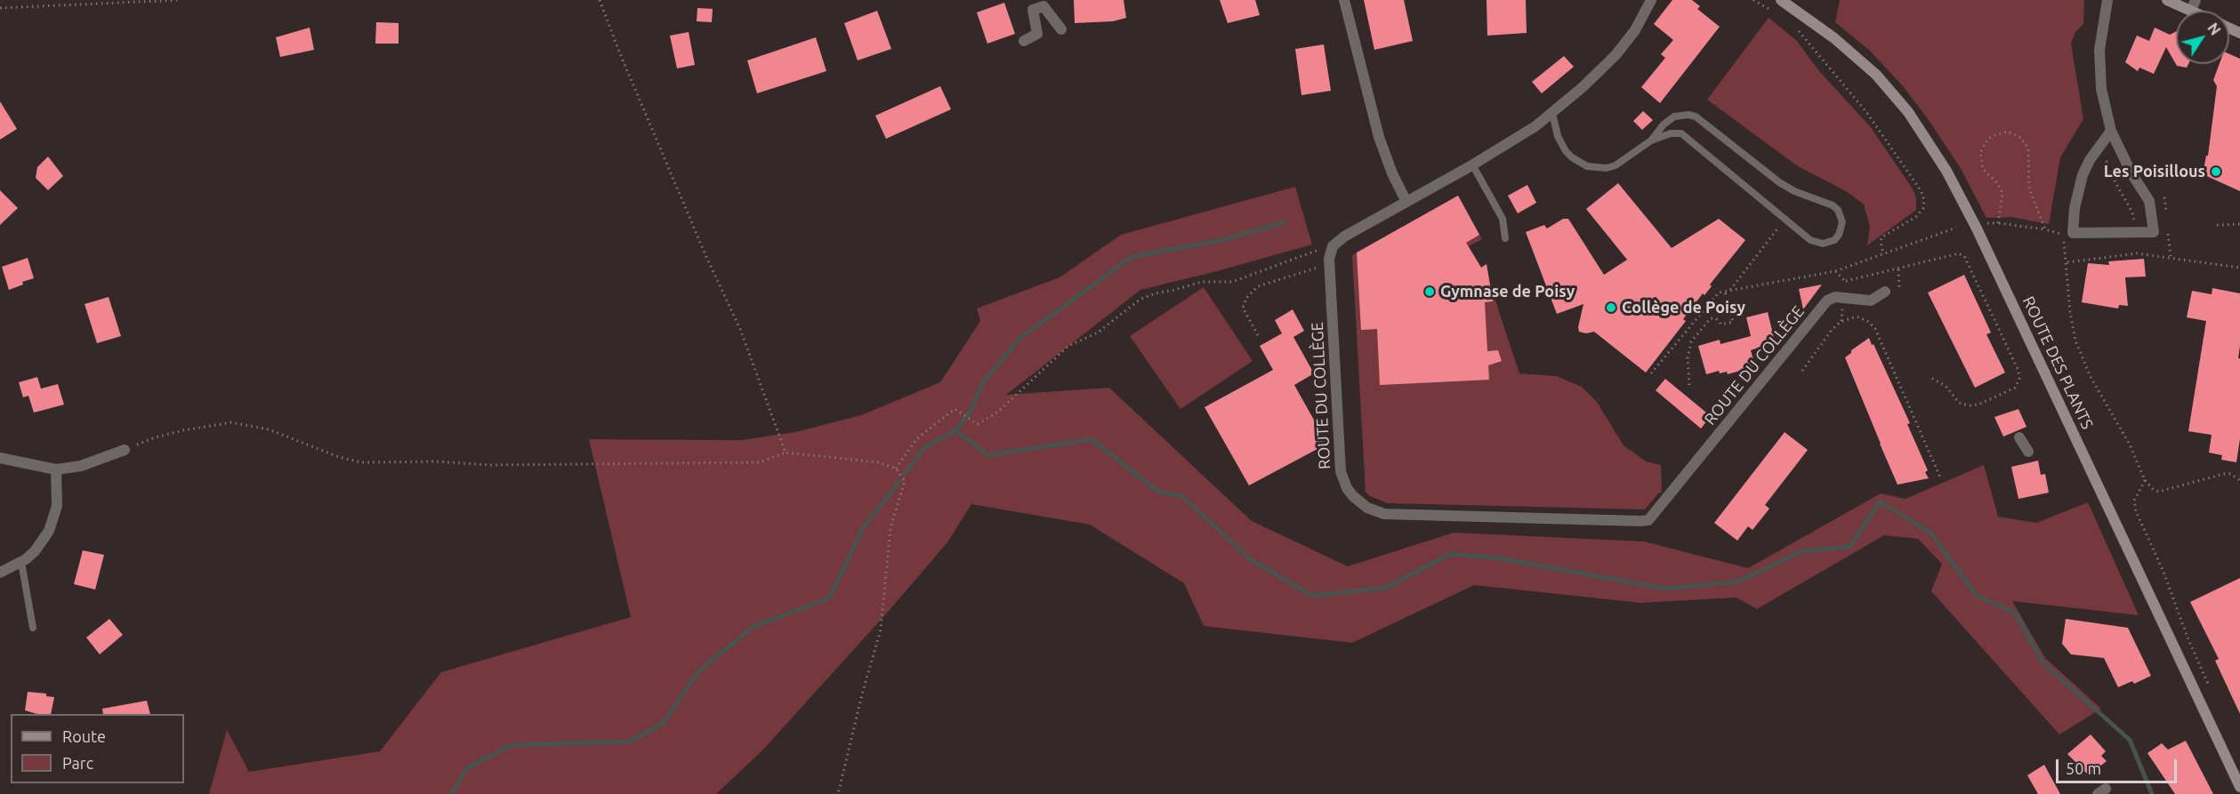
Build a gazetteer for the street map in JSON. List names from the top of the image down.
{
  "streets": {
    "main road": ["ROUTE DES PLANTS"],
    "street": ["ROUTE DU COLLÈGE"]
  },
  "places": ["Les Poisillous", "Gymnase de Poisy", "Collège de Poisy"],
  "legend": ["Route", "Parc"],
  "scale_bar": "50 m",
  "north": "top right"
}
